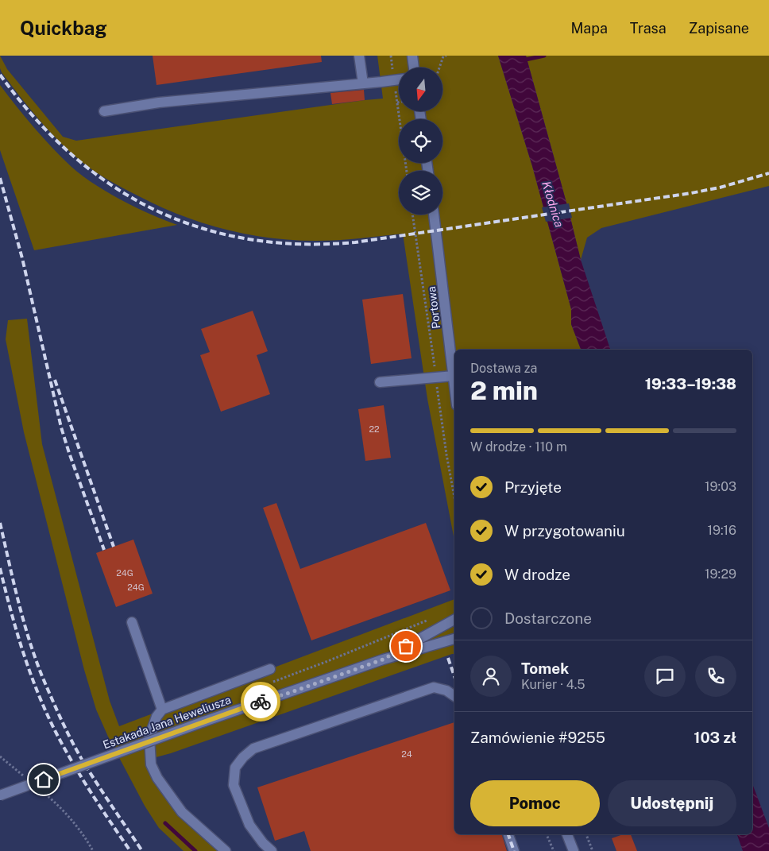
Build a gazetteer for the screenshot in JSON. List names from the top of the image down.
{
  "streets": {
    "street": ["Portowa", "Estakada Jana Heweliusza"]
  },
  "water": ["Kłodnica"],
  "house_numbers": [
    "22",
    "24G",
    "24G",
    "24"
  ],
  "north": "bottom",
  "page": {
    "header": "Quickbag",
    "nav": ["Mapa", "Trasa", "Zapisane"],
    "heading": ["2 min", "Dostawa za", "19:33–19:38"],
    "panel": [
      "Tomek",
      "Kurier · 4.5",
      "Zamówienie #9255",
      "103 zł"
    ],
    "bar": "W drodze · 110 m",
    "list": [
      ["Przyjęte", "19:03"],
      ["W przygotowaniu", "19:16"],
      ["W drodze", "19:29"],
      "Dostarczone"
    ],
    "buttons": ["Pomoc", "Udostępnij"]
  }
}
